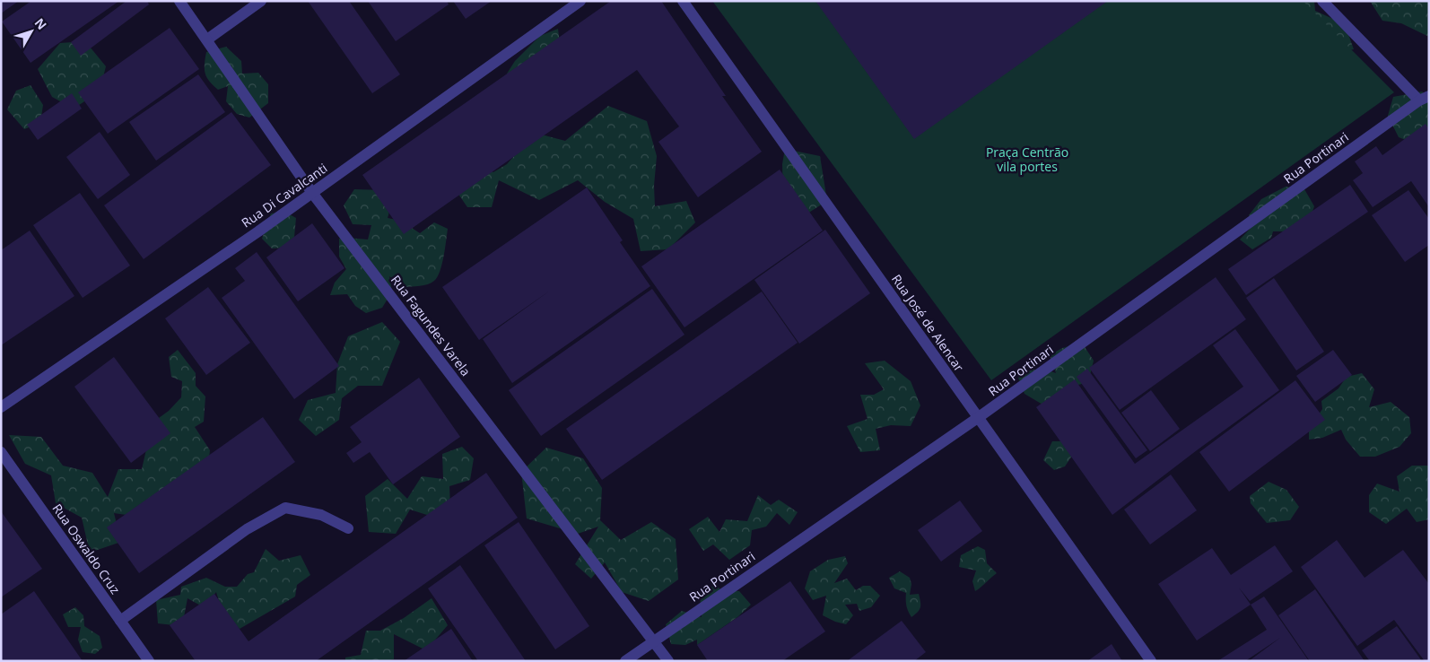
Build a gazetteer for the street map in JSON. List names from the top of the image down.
{
  "streets": {
    "street": [
      "Rua Portinari",
      "Rua Di Cavalcanti",
      "Rua José de Alencar",
      "Rua Fagundes Varela",
      "Rua Oswaldo Cruz"
    ]
  },
  "crossings": [
    ["Rua Portinari", "Rua José de Alencar"],
    ["Rua Portinari", "Rua Fagundes Varela"],
    ["Rua Di Cavalcanti", "Rua Fagundes Varela"]
  ],
  "parks": ["Praça Centrão vila portes"],
  "north": "top right"
}
